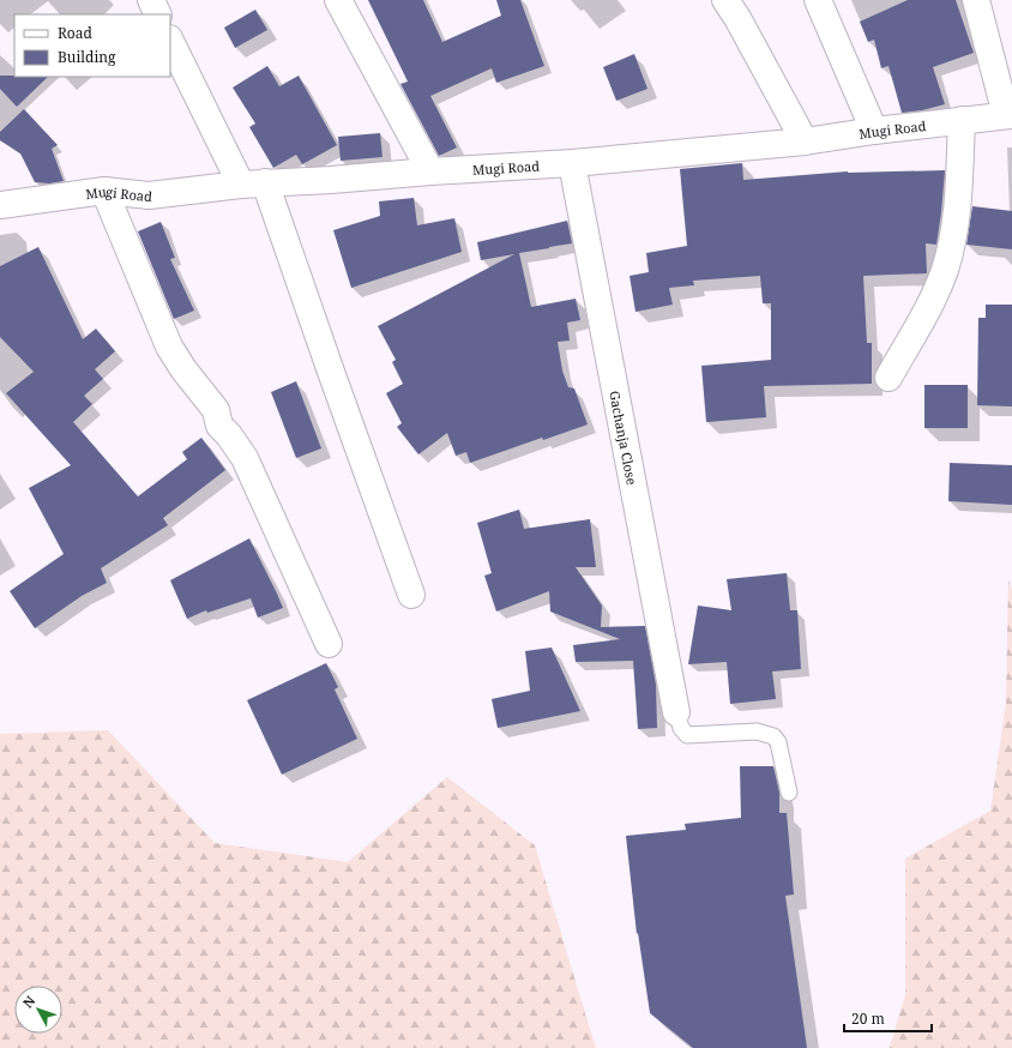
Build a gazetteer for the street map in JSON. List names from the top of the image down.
{
  "streets": {
    "street": ["Mugi Road", "Gachanja Close"]
  },
  "crossings": [
    ["Mugi Road", "Gachanja Close"]
  ],
  "legend": ["Road", "Building"],
  "scale_bar": "20 m",
  "north": "top left"
}
